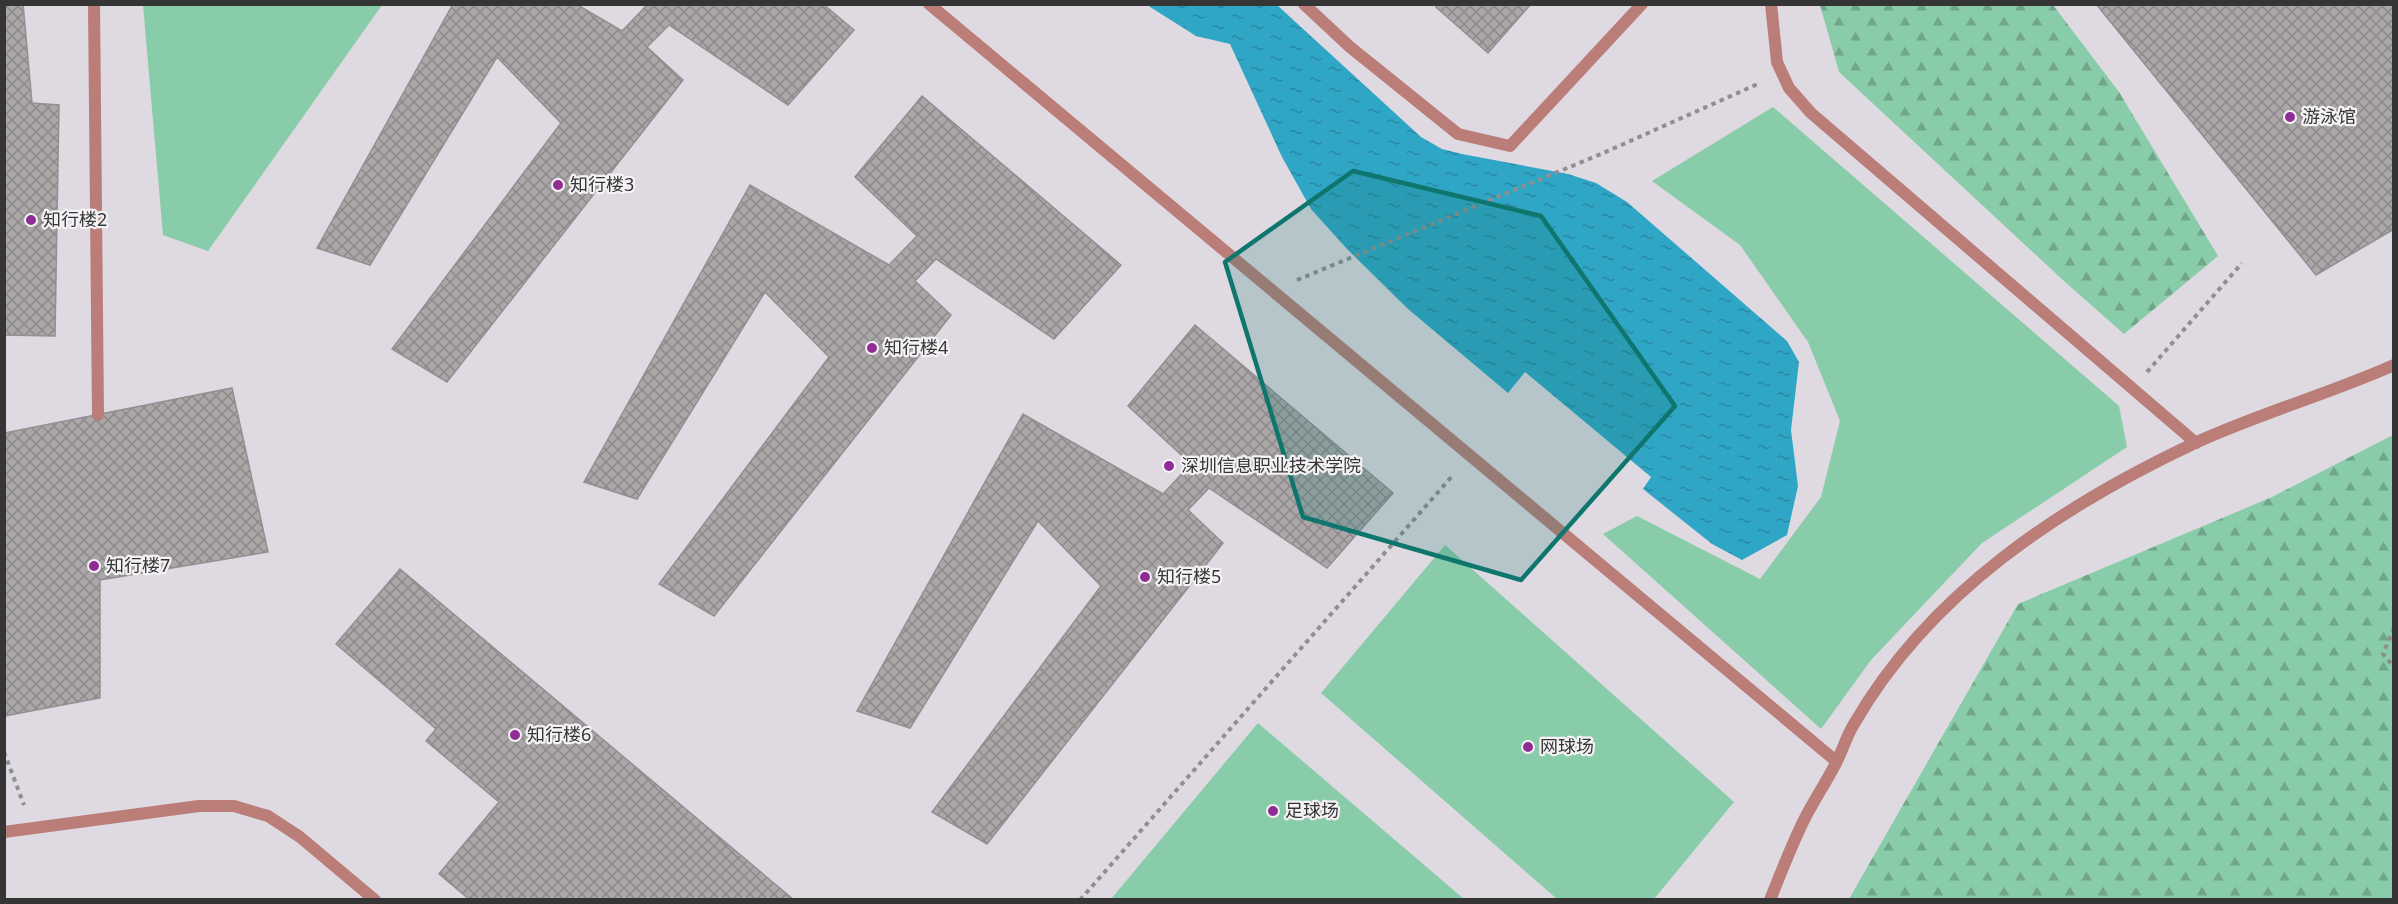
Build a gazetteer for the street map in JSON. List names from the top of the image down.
{
  "places": [
    "游泳馆",
    "知行楼3",
    "知行楼2",
    "知行楼4",
    "深圳信息职业技术学院",
    "知行楼7",
    "知行楼5",
    "知行楼6",
    "网球场",
    "足球场"
  ]
}
